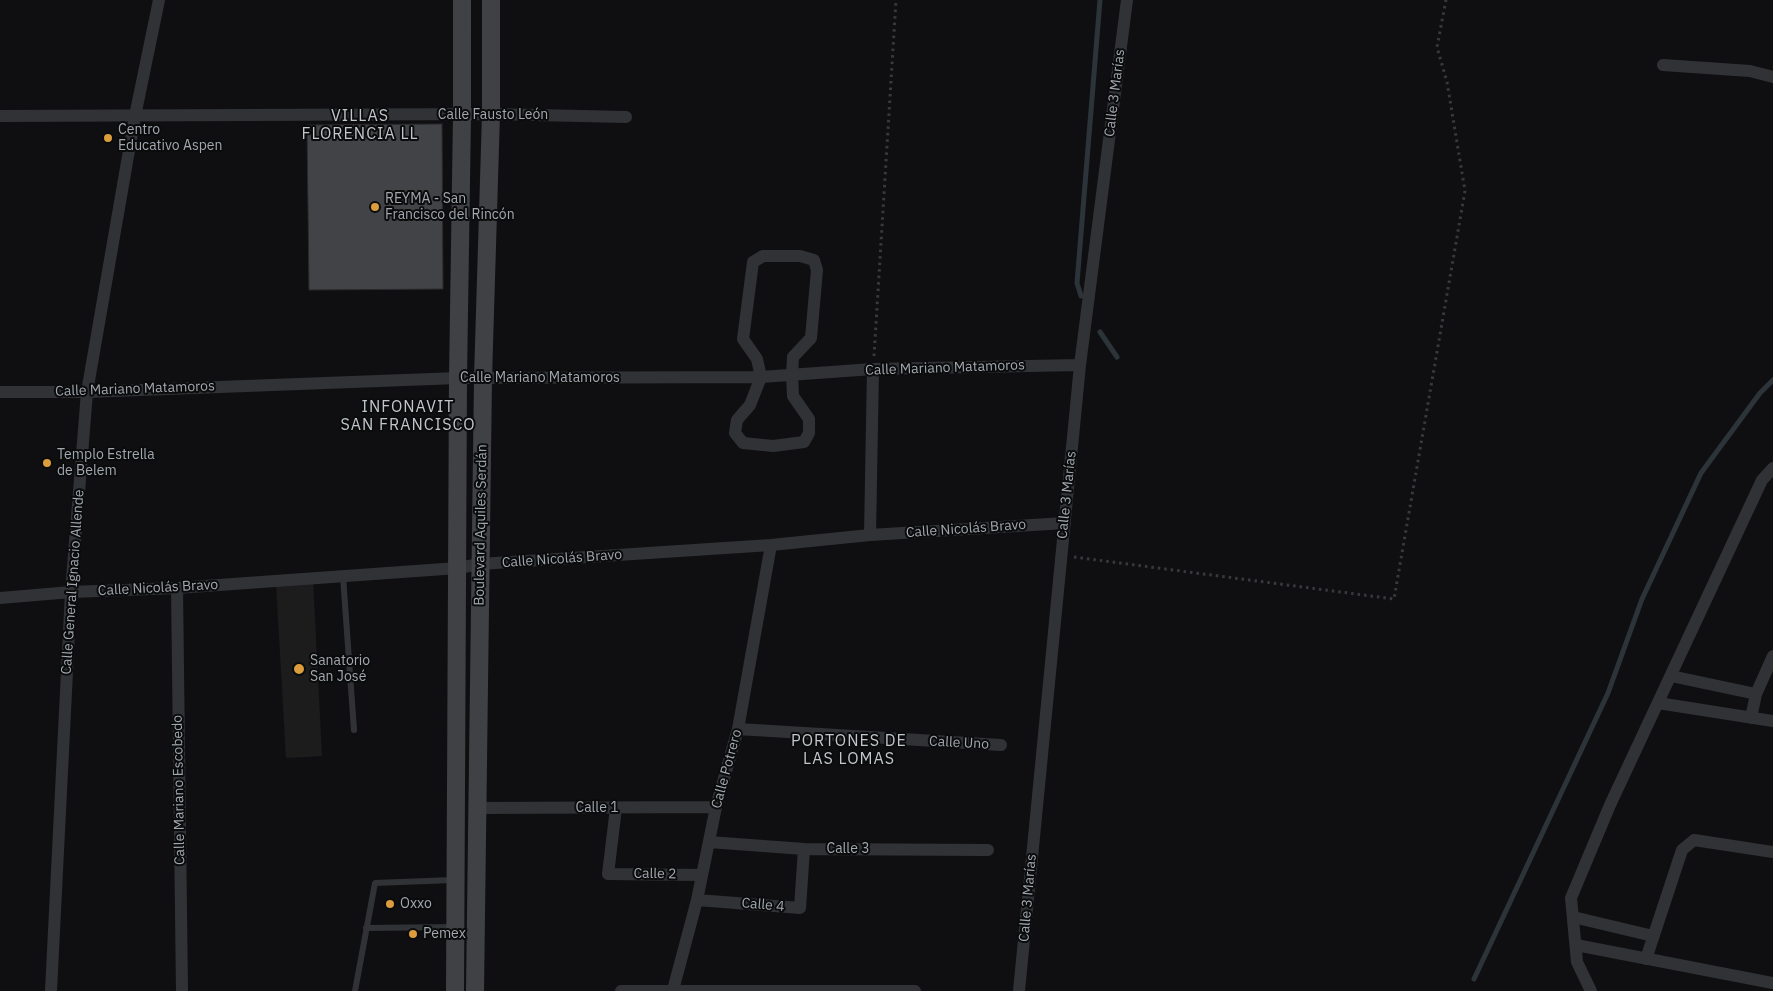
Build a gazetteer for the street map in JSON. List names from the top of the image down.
{
  "streets": {
    "street": [
      "Calle 3 Marías",
      "Calle Fausto León",
      "Calle Mariano Matamoros",
      "Boulevard Aquiles Serdán",
      "Calle Nicolás Bravo",
      "Calle General Ignacio Allende",
      "Calle Uno",
      "Calle Potrero",
      "Calle Mariano Escobedo",
      "Calle 1",
      "Calle 3",
      "Calle 2",
      "Calle 4"
    ]
  },
  "crossings": [
    ["Calle 3 Marías", "Calle Mariano Matamoros"],
    ["Calle 3 Marías", "Calle Nicolás Bravo"],
    ["Calle Fausto León", "Boulevard Aquiles Serdán"],
    ["Calle Fausto León", "Calle General Ignacio Allende"],
    ["Calle Mariano Matamoros", "Boulevard Aquiles Serdán"],
    ["Calle Mariano Matamoros", "Calle General Ignacio Allende"],
    ["Boulevard Aquiles Serdán", "Calle Nicolás Bravo"],
    ["Boulevard Aquiles Serdán", "Calle 1"],
    ["Calle Nicolás Bravo", "Calle General Ignacio Allende"],
    ["Calle Nicolás Bravo", "Calle Potrero"],
    ["Calle Nicolás Bravo", "Calle Mariano Escobedo"],
    ["Calle Uno", "Calle Potrero"],
    ["Calle Potrero", "Calle 1"],
    ["Calle Potrero", "Calle 3"],
    ["Calle Potrero", "Calle 2"],
    ["Calle Potrero", "Calle 4"],
    ["Calle 1", "Calle 2"],
    ["Calle 3", "Calle 4"]
  ],
  "districts": ["VILLAS FLORENCIA LL", "INFONAVIT SAN FRANCISCO", "PORTONES DE LAS LOMAS"],
  "places": [
    "Centro Educativo Aspen",
    "REYMA - San Francisco del Rincón",
    "Templo Estrella de Belem",
    "Sanatorio San José",
    "Oxxo",
    "Pemex"
  ]
}
